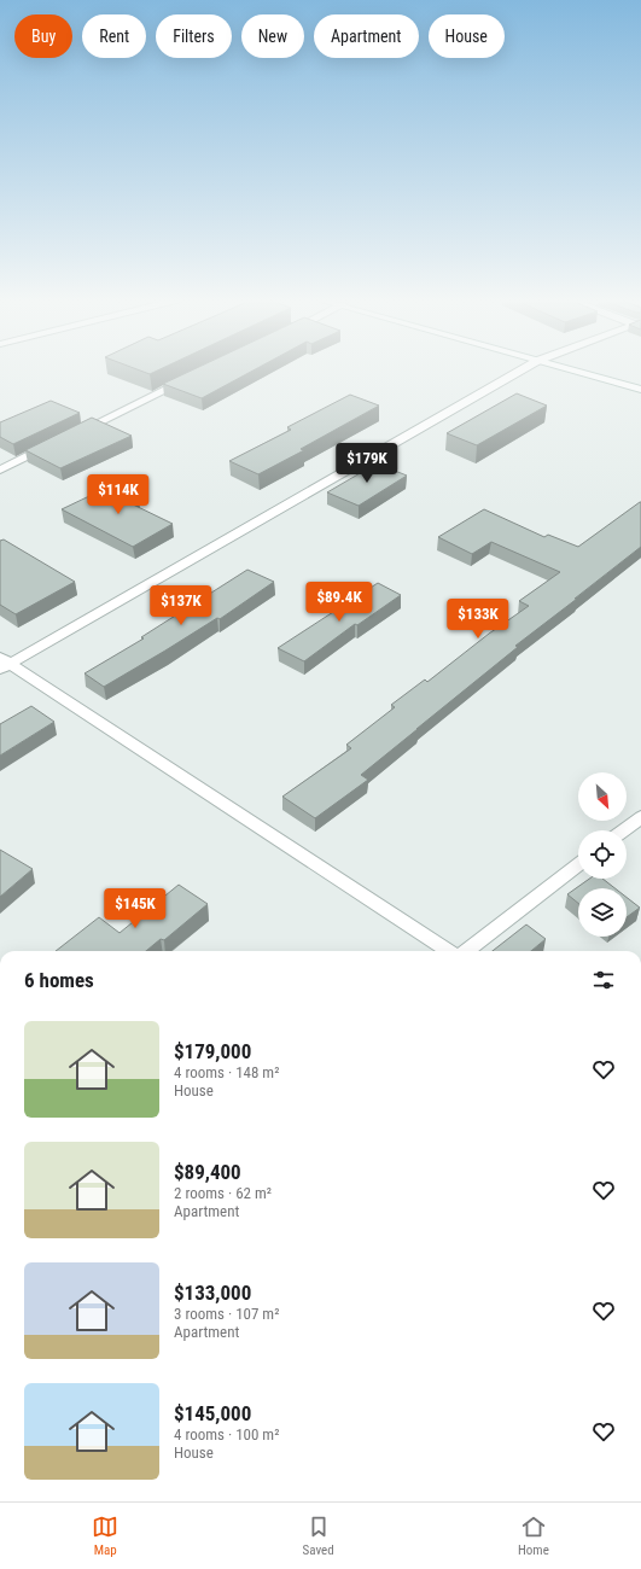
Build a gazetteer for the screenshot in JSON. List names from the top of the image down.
{
  "north": "bottom right",
  "page": {
    "chip": [
      "Buy",
      "Rent",
      "Filters",
      "New",
      "Apartment",
      "House"
    ],
    "price": [
      "$179K",
      "$114K",
      "$89.4K",
      "$137K",
      "$133K",
      "$145K"
    ],
    "heading": "6 homes",
    "list": [
      {
        "name": "$179,000",
        "note": "4 rooms · 148 m² · House"
      },
      {
        "name": "$89,400",
        "note": "2 rooms · 62 m² · Apartment"
      },
      {
        "name": "$133,000",
        "note": "3 rooms · 107 m² · Apartment"
      },
      {
        "name": "$145,000",
        "note": "4 rooms · 100 m² · House"
      }
    ],
    "tabs": ["Map", "Saved", "Home"]
  }
}
